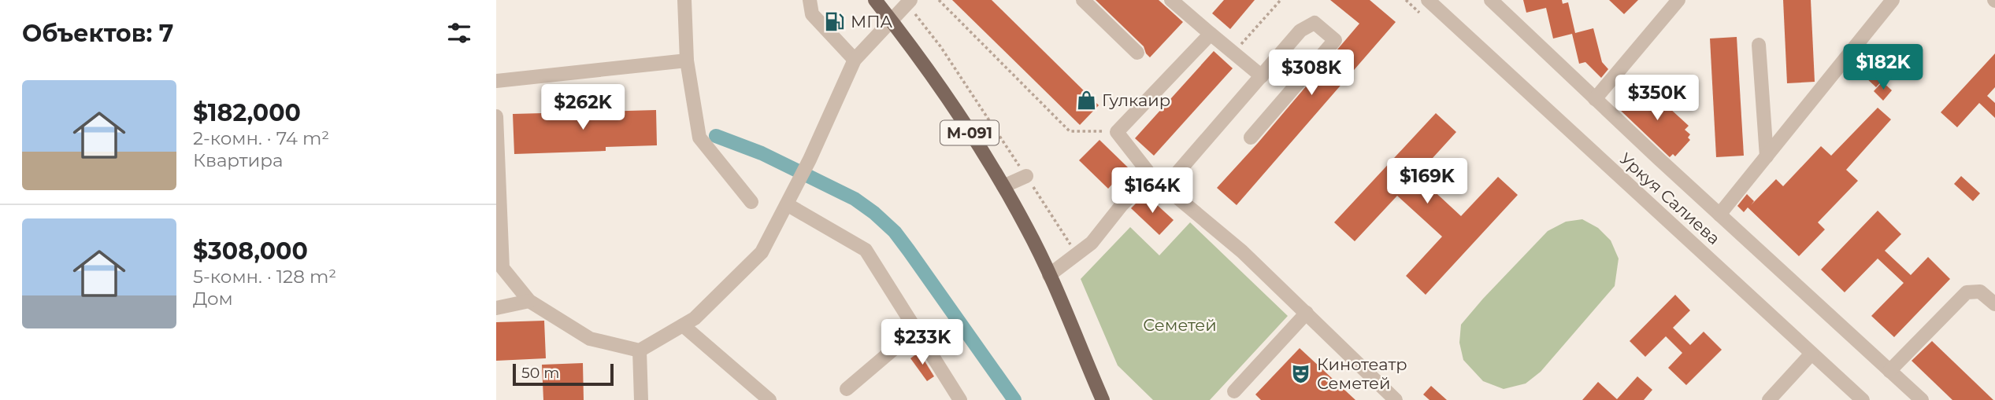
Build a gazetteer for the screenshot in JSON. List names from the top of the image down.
{
  "streets": {
    "main road": ["М-091"],
    "street": ["Уркуя Салиева"]
  },
  "parks": ["Семетей"],
  "places": {
    "fuel station": ["МПА"],
    "shop": ["Гулкаир"],
    "theatre": ["Кинотеатр Семетей"]
  },
  "scale_bar": "50 m",
  "page": {
    "heading": "Объектов: 7",
    "price": [
      "$182K",
      "$308K",
      "$350K",
      "$262K",
      "$169K",
      "$164K",
      "$233K"
    ],
    "list": [
      {
        "name": "$182,000",
        "note": "2-комн. · 74 m² · Квартира"
      },
      {
        "name": "$308,000",
        "note": "5-комн. · 128 m² · Дом"
      }
    ],
    "scale": "50 m"
  }
}
